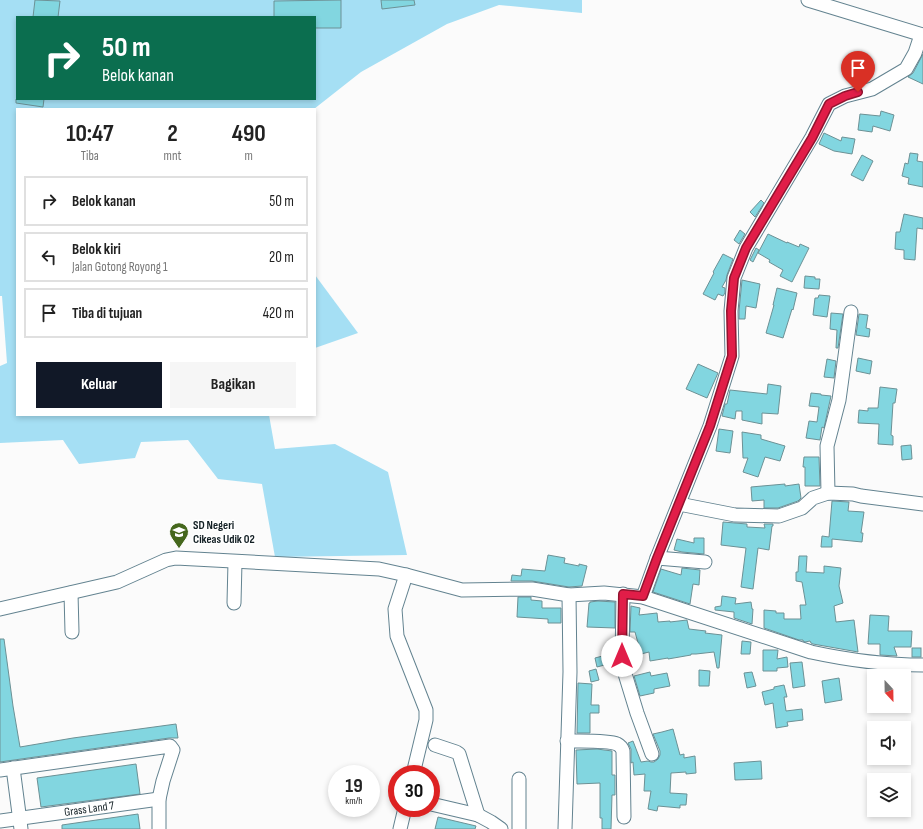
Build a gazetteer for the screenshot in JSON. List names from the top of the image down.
{
  "streets": {
    "street": ["Grass Land 7"]
  },
  "places": {
    "school or university": ["SD Negeri Cikeas Udik 02"]
  },
  "north": "bottom",
  "page": {
    "turn": ["50 m", "Belok kanan"],
    "eta": [
      "10:47",
      "Tiba",
      "2",
      "mnt",
      "490",
      "m"
    ],
    "list": [
      {
        "name": "Belok kanan",
        "value": "50 m"
      },
      {
        "name": "Belok kiri",
        "note": "Jalan Gotong Royong 1",
        "value": "20 m"
      },
      {
        "name": "Tiba di tujuan",
        "value": "420 m"
      }
    ],
    "buttons": ["Keluar", "Bagikan"],
    "speed": "19 km/h",
    "limit": "30"
  }
}
